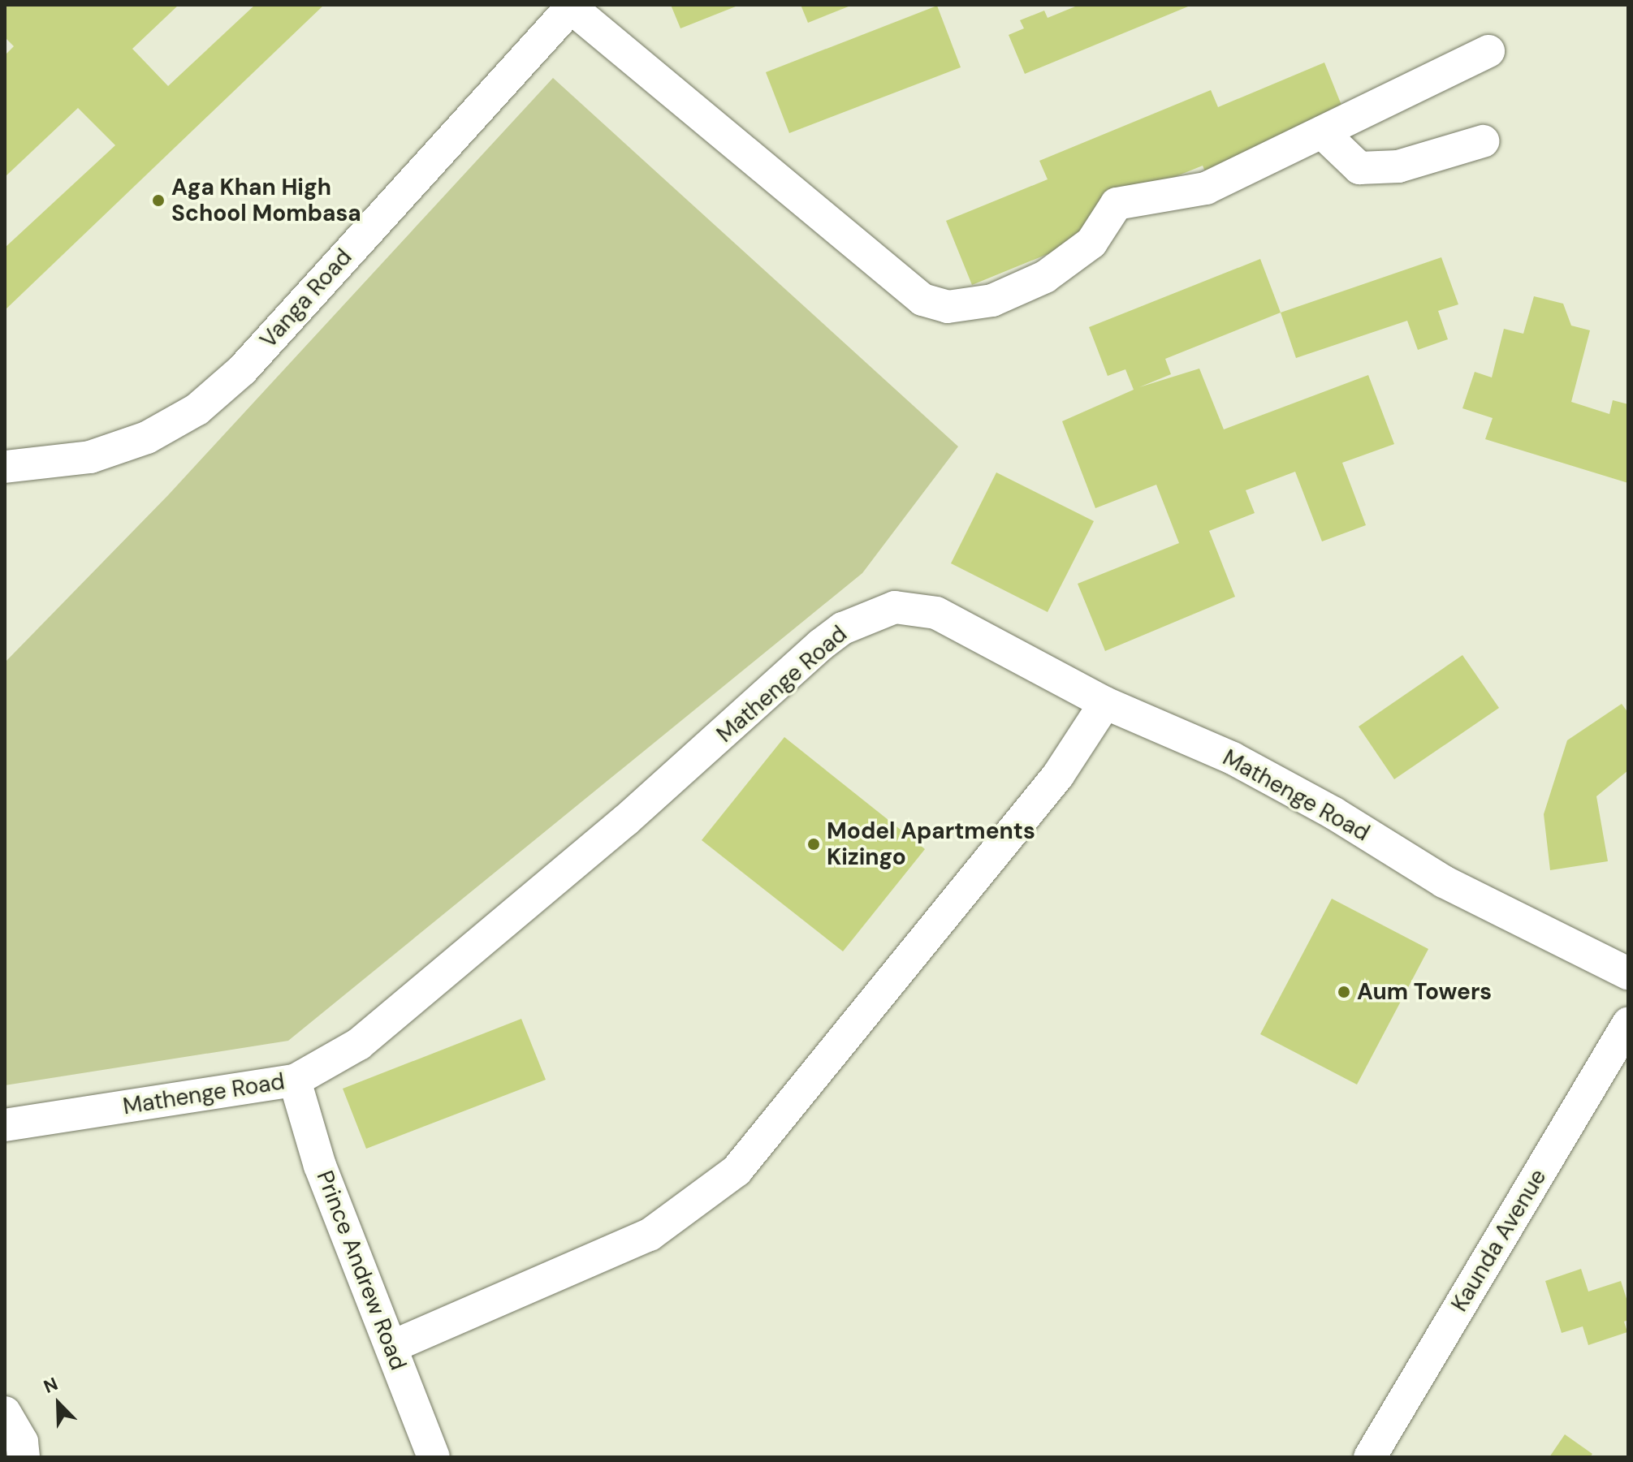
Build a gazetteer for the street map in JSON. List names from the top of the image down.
{
  "streets": {
    "street": [
      "Vanga Road",
      "Mathenge Road",
      "Kaunda Avenue",
      "Prince Andrew Road"
    ]
  },
  "crossings": [
    ["Mathenge Road", "Prince Andrew Road"]
  ],
  "places": ["Aga Khan High School Mombasa", "Model Apartments Kizingo", "Aum Towers"],
  "north": "top left"
}
